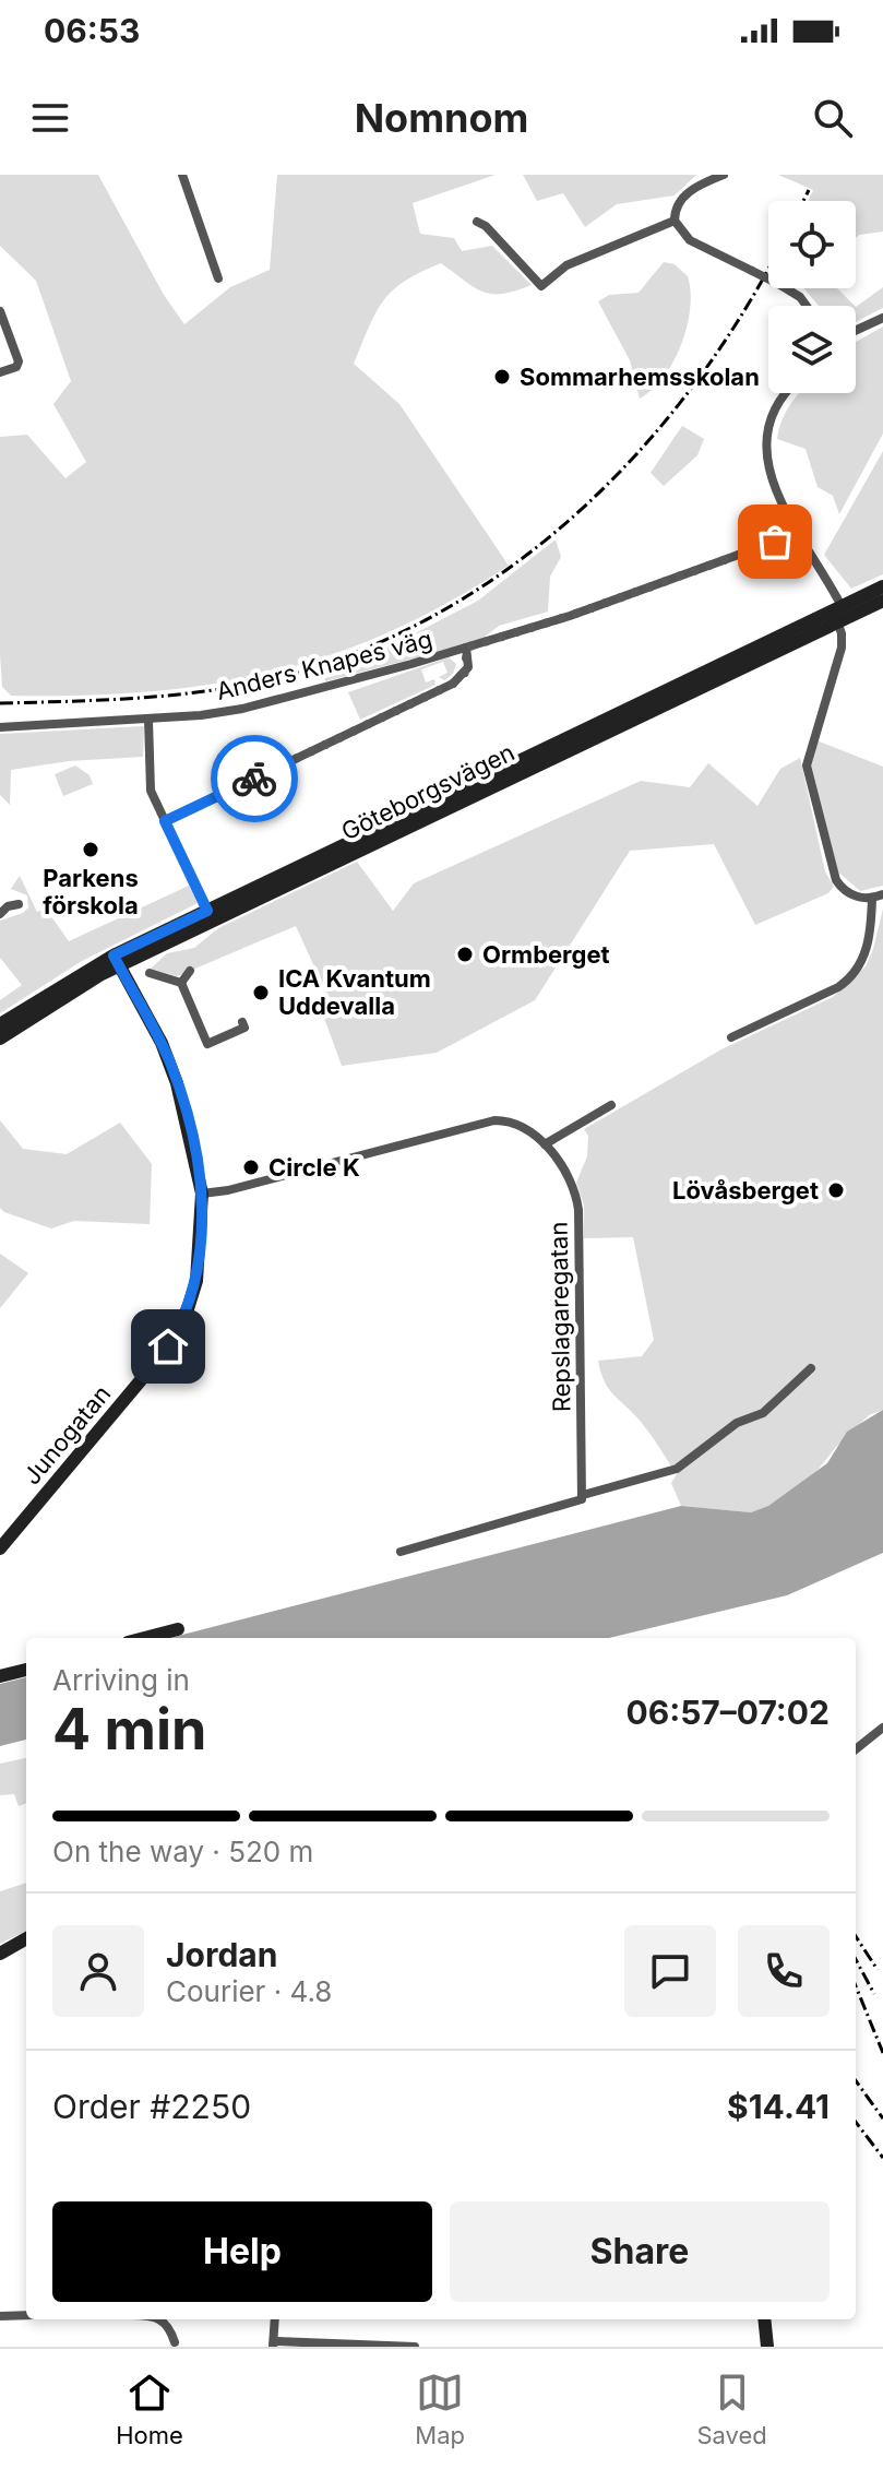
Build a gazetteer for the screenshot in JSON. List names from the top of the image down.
{
  "streets": {
    "main road": ["Göteborgsvägen", "Junogatan"],
    "street": ["Anders Knapes väg", "Repslagaregatan"]
  },
  "crossings": [
    ["Göteborgsvägen", "Junogatan"],
    ["Repslagaregatan", "Junogatan"]
  ],
  "places": [
    "Sommarhemsskolan",
    "Parkens förskola",
    "Ormberget",
    "ICA Kvantum Uddevalla",
    "Circle K",
    "Lövåsberget"
  ],
  "page": {
    "status": "06:53",
    "header": "Nomnom",
    "heading": ["4 min", "Arriving in", "06:57–07:02"],
    "panel": [
      "Jordan",
      "Courier · 4.8",
      "Order #2250",
      "$14.41"
    ],
    "bar": "On the way · 520 m",
    "buttons": ["Help", "Share"],
    "tabs": ["Home", "Map", "Saved"]
  }
}
